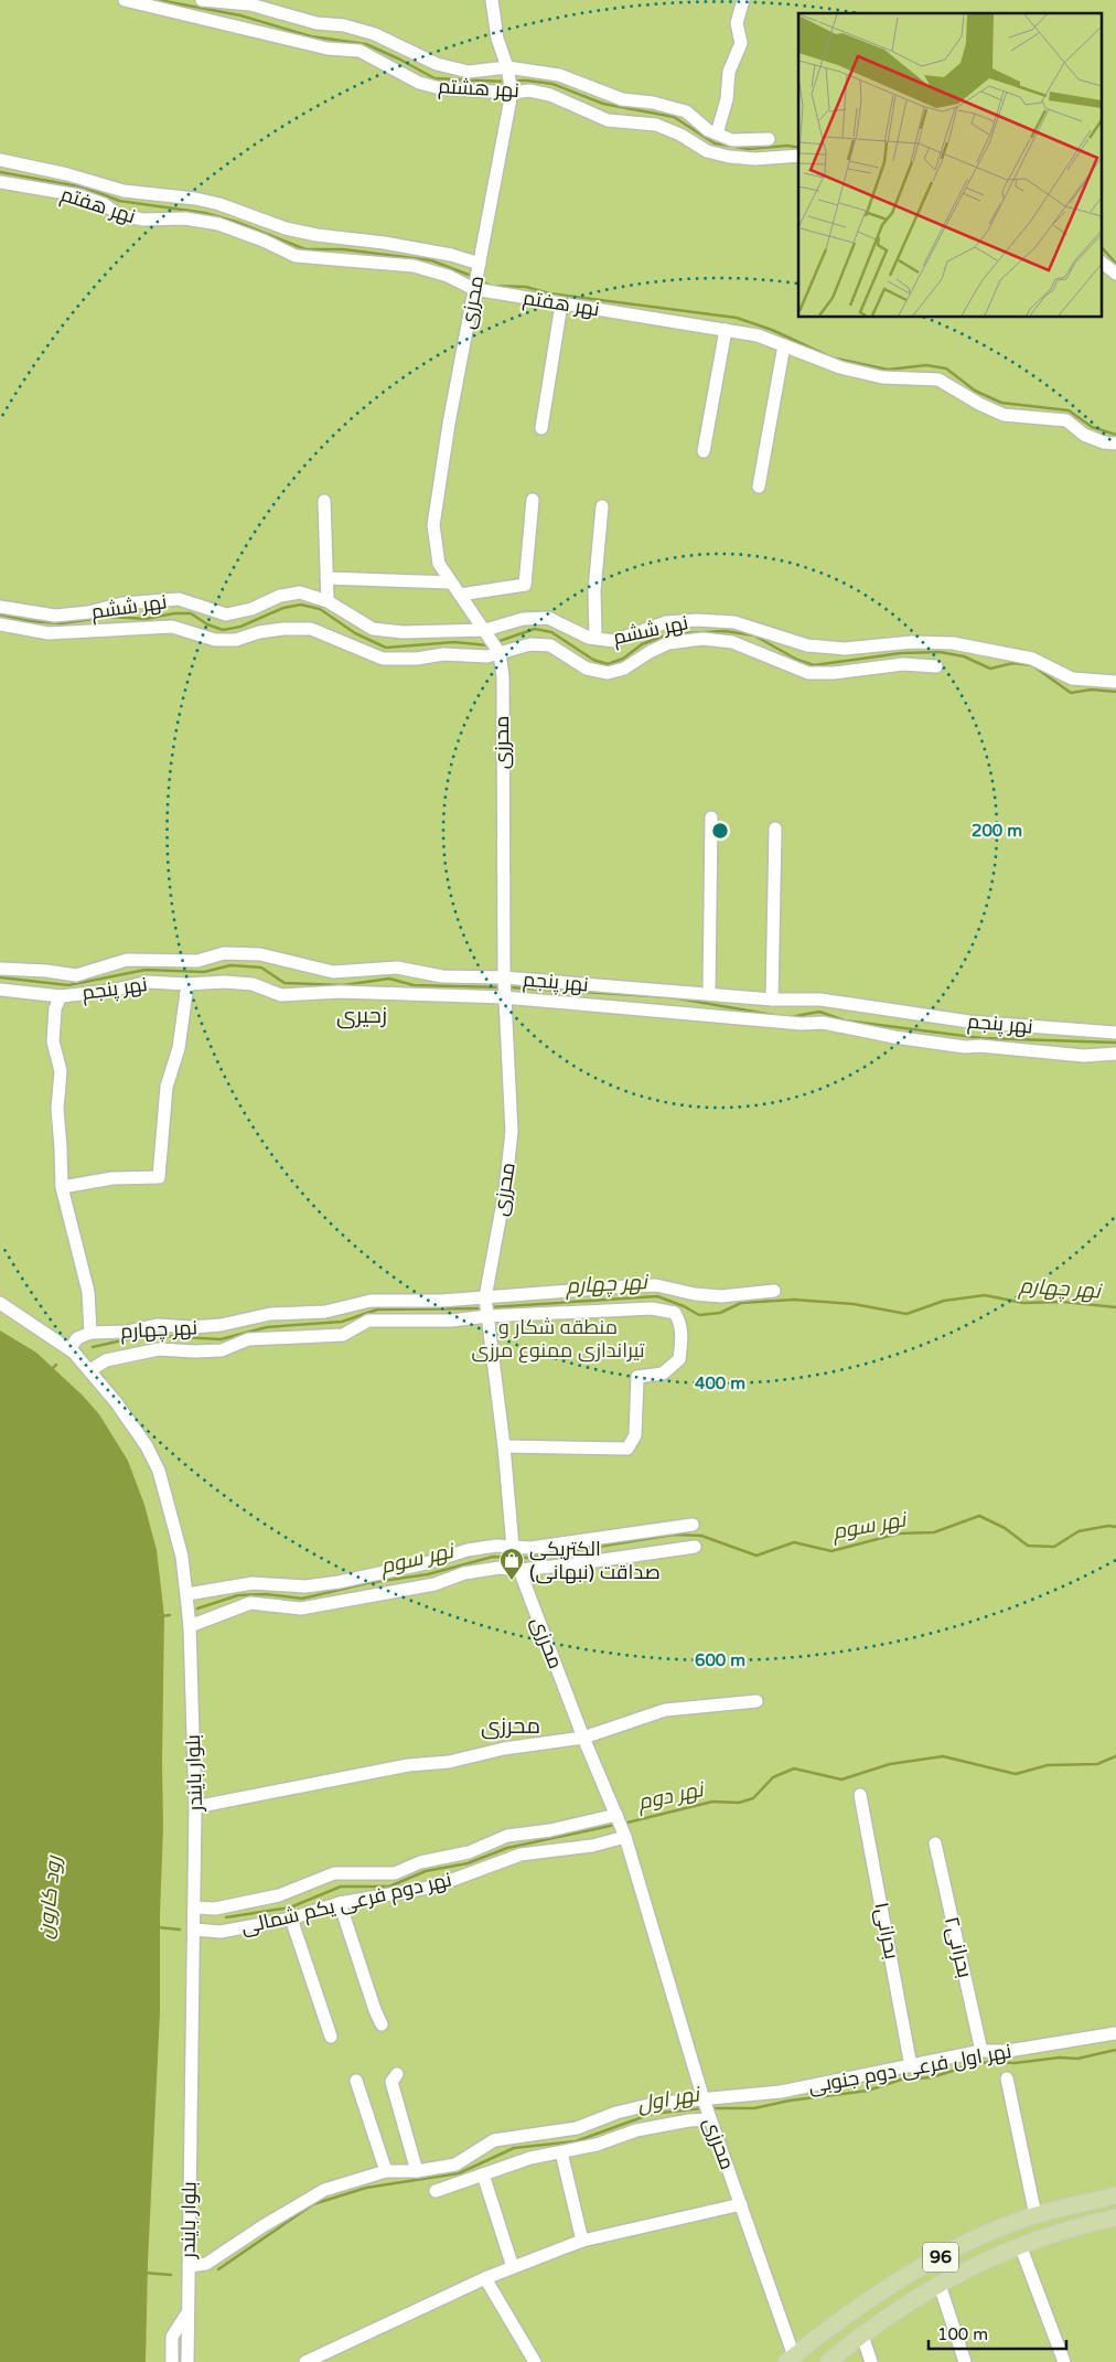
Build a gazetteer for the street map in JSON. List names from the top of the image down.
{
  "streets": {
    "main road": ["96"],
    "street": [
      "نهر هشتم",
      "نهر هفتم",
      "محرزی",
      "نهر ششم",
      "نهر پنجم",
      "نهر چهارم",
      "بلوار بایندر",
      "نهر دوم فرعی یکم شمالی",
      "بحرانی۱",
      "بحرانی۲",
      "نهر اول فرعی دوم جنوبی"
    ]
  },
  "crossings": [
    ["نهر هشتم", "محرزی"],
    ["نهر هفتم", "محرزی"],
    ["محرزی", "نهر ششم"],
    ["محرزی", "نهر پنجم"],
    ["محرزی", "نهر چهارم"],
    ["محرزی", "نهر دوم فرعی یکم شمالی"],
    ["محرزی", "نهر اول فرعی دوم جنوبی"],
    ["محرزی", "96"],
    ["بلوار بایندر", "نهر دوم فرعی یکم شمالی"],
    ["بحرانی۱", "نهر اول فرعی دوم جنوبی"],
    ["بحرانی۲", "نهر اول فرعی دوم جنوبی"]
  ],
  "districts": ["زحیری", "محرزی"],
  "water": [
    "نهر چهارم",
    "نهر سوم",
    "نهر دوم",
    "رود کارون",
    "نهر اول"
  ],
  "parks": ["منطقه شکار و تیراندازی ممنوع مرزی"],
  "places": {
    "shop": ["الکتریکی صداقت (نبهانی)"]
  },
  "scale_bar": "100 m",
  "rings": ["200 m", "400 m", "600 m"]
}
